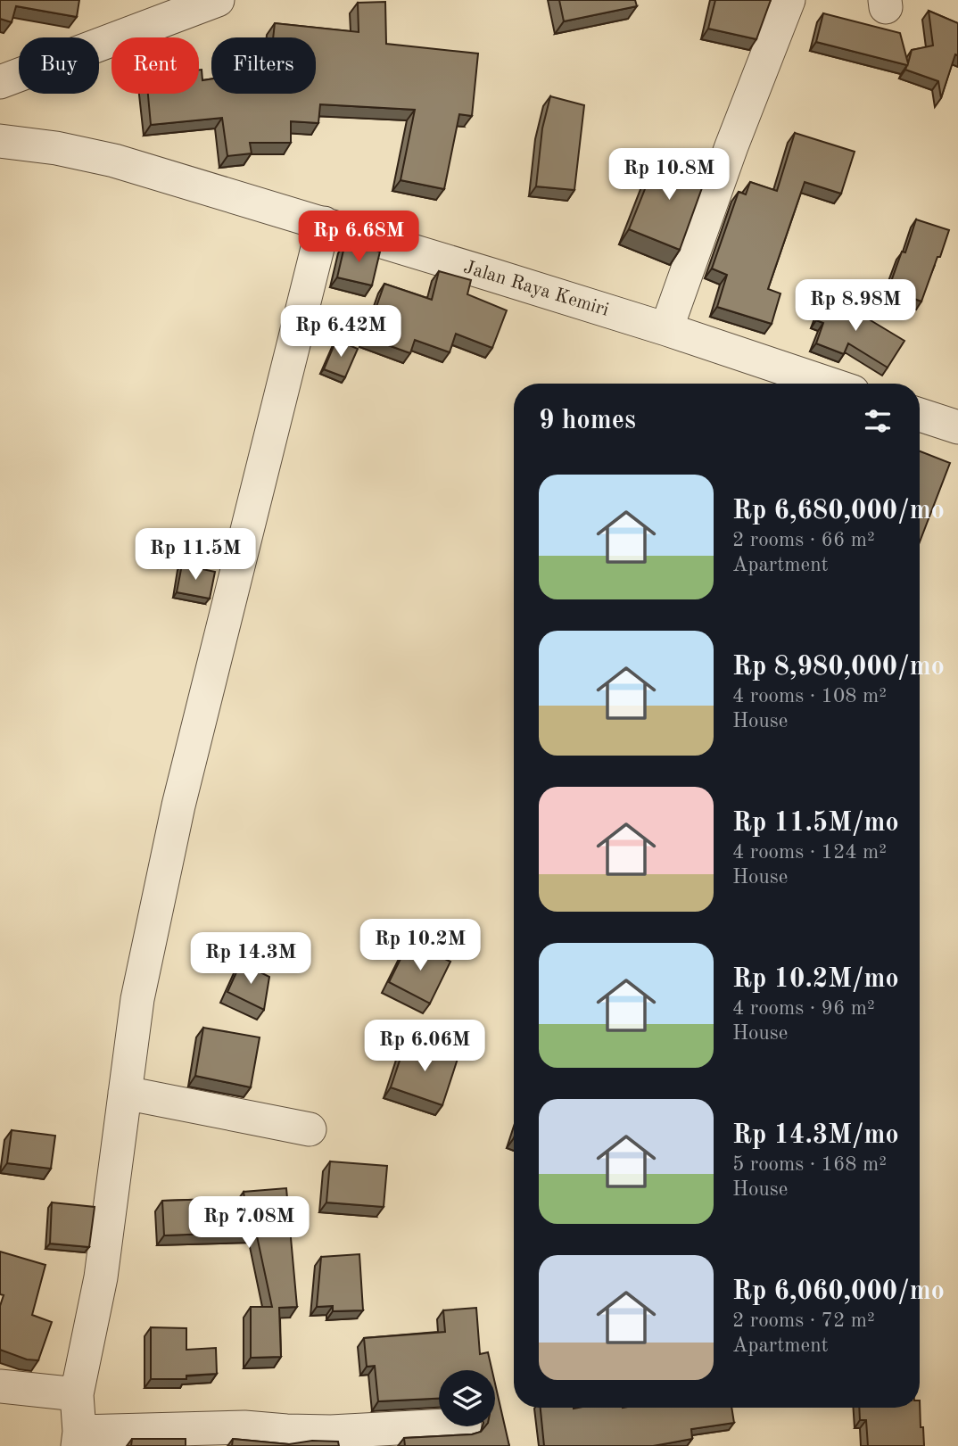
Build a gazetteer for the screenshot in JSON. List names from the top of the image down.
{
  "streets": {
    "street": ["Jalan Raya Kemiri"]
  },
  "page": {
    "chip": ["Buy", "Rent", "Filters"],
    "price": [
      "Rp 10.8M",
      "Rp 6.68M",
      "Rp 8.98M",
      "Rp 6.42M",
      "Rp 11.5M",
      "Rp 10.2M",
      "Rp 14.3M",
      "Rp 6.06M",
      "Rp 7.08M"
    ],
    "heading": "9 homes",
    "list": [
      {
        "name": "Rp 6,680,000/mo",
        "note": "2 rooms · 66 m² · Apartment"
      },
      {
        "name": "Rp 8,980,000/mo",
        "note": "4 rooms · 108 m² · House"
      },
      {
        "name": "Rp 11.5M/mo",
        "note": "4 rooms · 124 m² · House"
      },
      {
        "name": "Rp 10.2M/mo",
        "note": "4 rooms · 96 m² · House"
      },
      {
        "name": "Rp 14.3M/mo",
        "note": "5 rooms · 168 m² · House"
      },
      {
        "name": "Rp 6,060,000/mo",
        "note": "2 rooms · 72 m² · Apartment"
      }
    ]
  }
}
